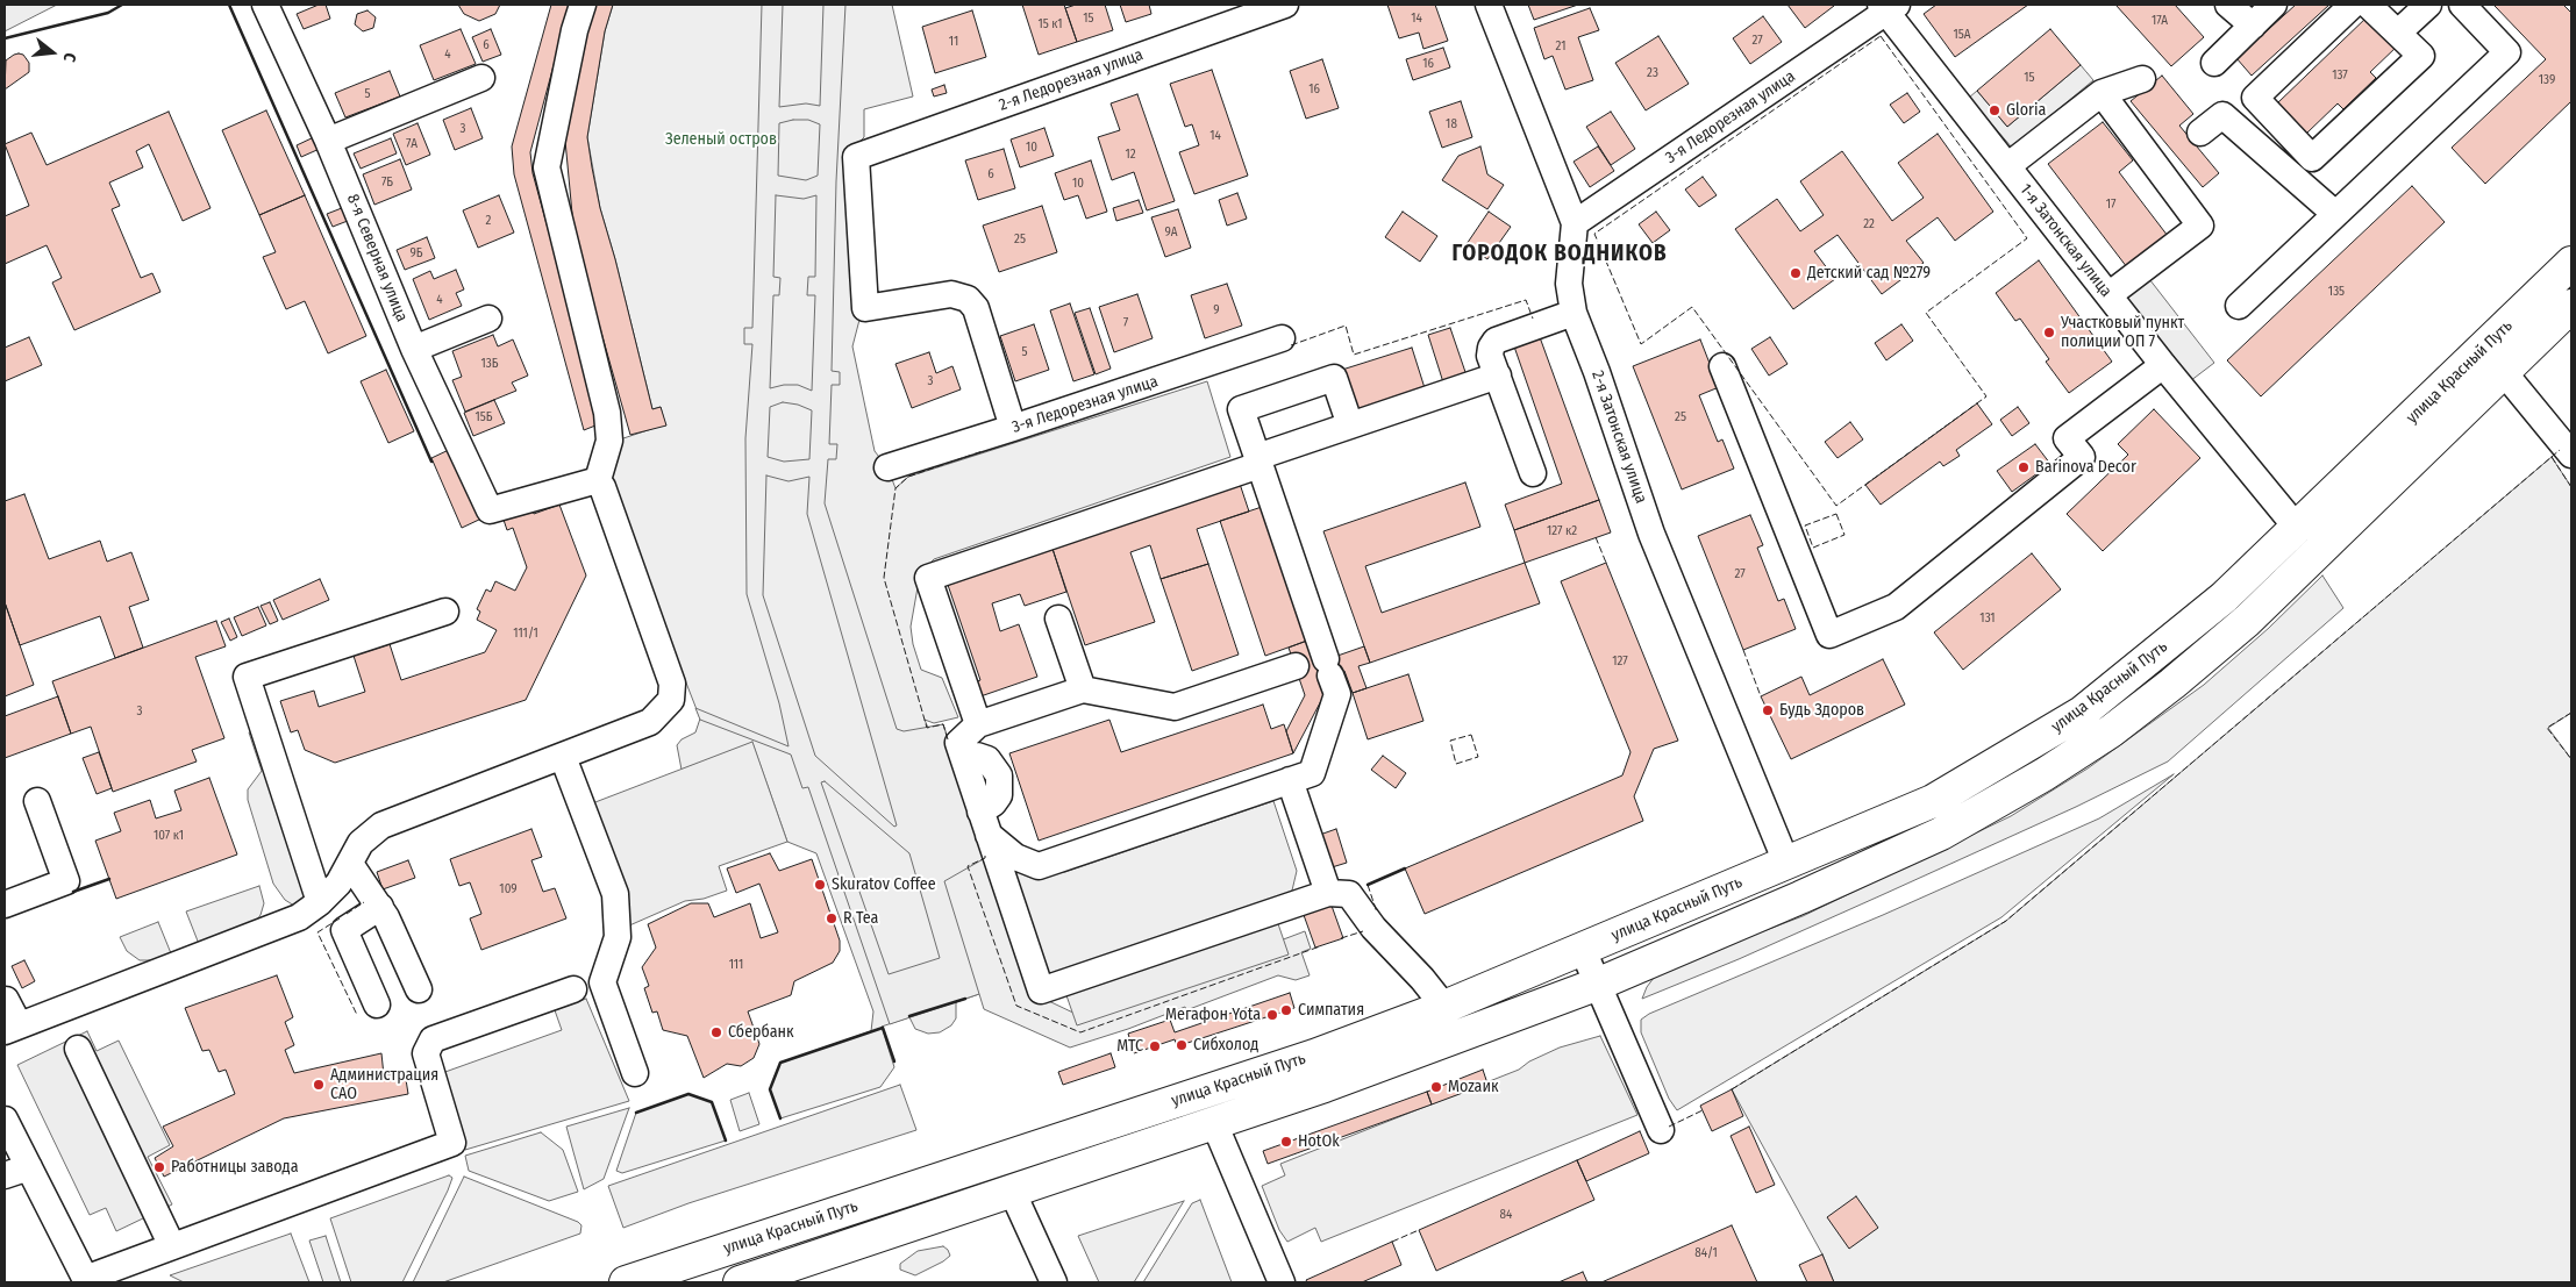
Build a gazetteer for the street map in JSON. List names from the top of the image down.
{
  "streets": {
    "main road": ["улица Красный Путь"],
    "street": [
      "2-я Ледорезная улица",
      "3-я Ледорезная улица",
      "1-я Затонская улица",
      "8-я Северная улица",
      "2-я Затонская улица"
    ]
  },
  "crossings": [
    ["2-я Ледорезная улица", "3-я Ледорезная улица"],
    ["3-я Ледорезная улица", "1-я Затонская улица"],
    ["3-я Ледорезная улица", "2-я Затонская улица"],
    ["1-я Затонская улица", "улица Красный Путь"],
    ["улица Красный Путь", "2-я Затонская улица"]
  ],
  "districts": ["ГОРОДОК ВОДНИКОВ"],
  "parks": ["Зеленый остров"],
  "places": [
    "Gloria",
    "Детский сад №279",
    "Участковый пункт полиции ОП 7",
    "Barinova Decor",
    "Будь Здоров",
    "Skuratov Coffee",
    "R Tea",
    "Симпатия",
    "Мегафон Yota",
    "Сбербанк",
    "Сибхолод",
    "МТС",
    "Администрация САО",
    "Mozaик",
    "HotOk",
    "Работницы завода"
  ],
  "house_numbers": [
    "15",
    "14",
    "17А",
    "15 к1",
    "15А",
    "27",
    "11",
    "6",
    "21",
    "4",
    "16",
    "23",
    "137",
    "15",
    "139",
    "16",
    "5",
    "18",
    "3",
    "14",
    "7А",
    "10",
    "12",
    "6",
    "7Б",
    "10",
    "17",
    "2",
    "22",
    "9А",
    "25",
    "9Б",
    "135",
    "4",
    "9",
    "7",
    "5",
    "13Б",
    "3",
    "15Б",
    "25",
    "127 к2",
    "27",
    "131",
    "111/1",
    "127",
    "3",
    "107 к1",
    "109",
    "111",
    "84",
    "84/1"
  ],
  "north": "right"
}
